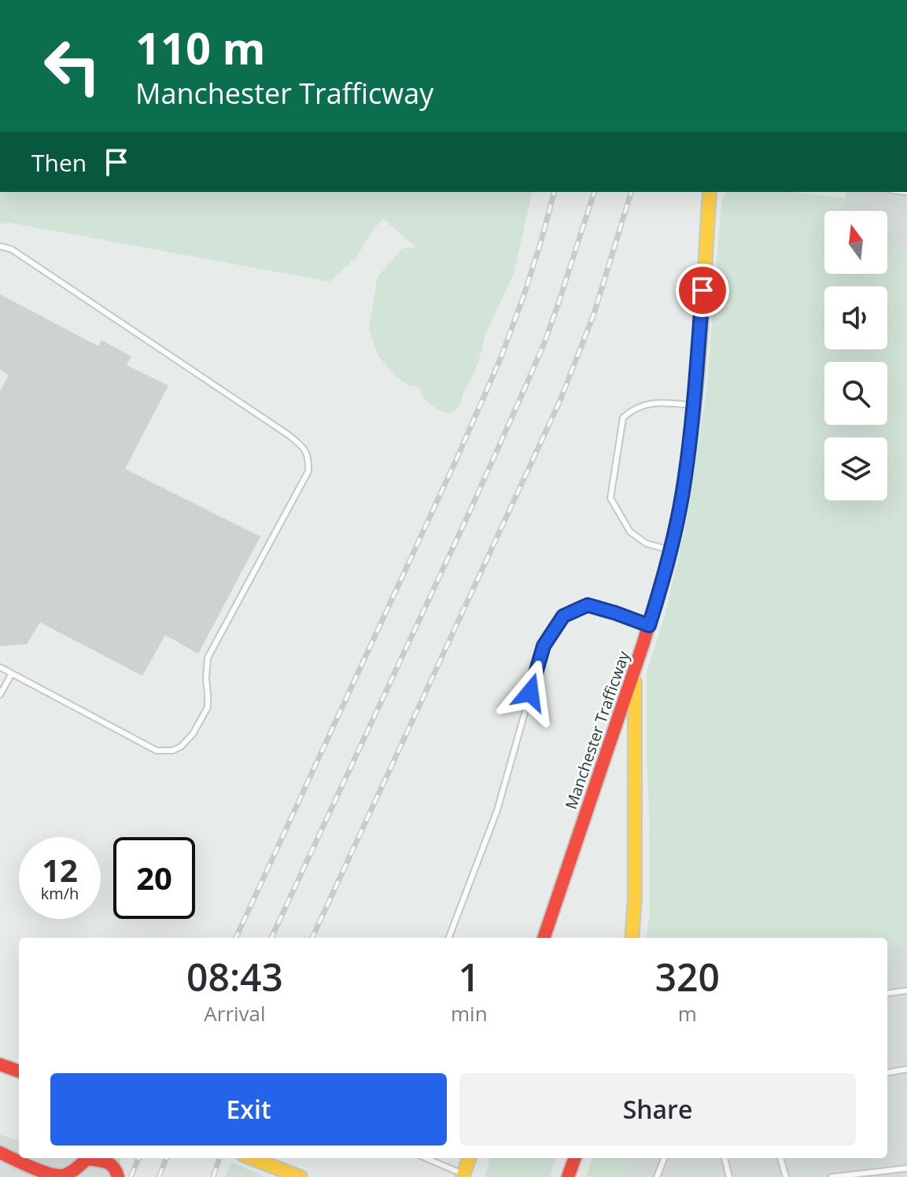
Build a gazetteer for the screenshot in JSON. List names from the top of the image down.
{
  "streets": {
    "main road": ["Manchester Trafficway"]
  },
  "north": "top",
  "page": {
    "turn": ["110 m", "Manchester Trafficway"],
    "then": "Then",
    "speed": "12 km/h",
    "limit": "20",
    "eta": [
      "08:43",
      "Arrival",
      "1",
      "min",
      "320",
      "m"
    ],
    "buttons": ["Exit", "Share"]
  }
}
